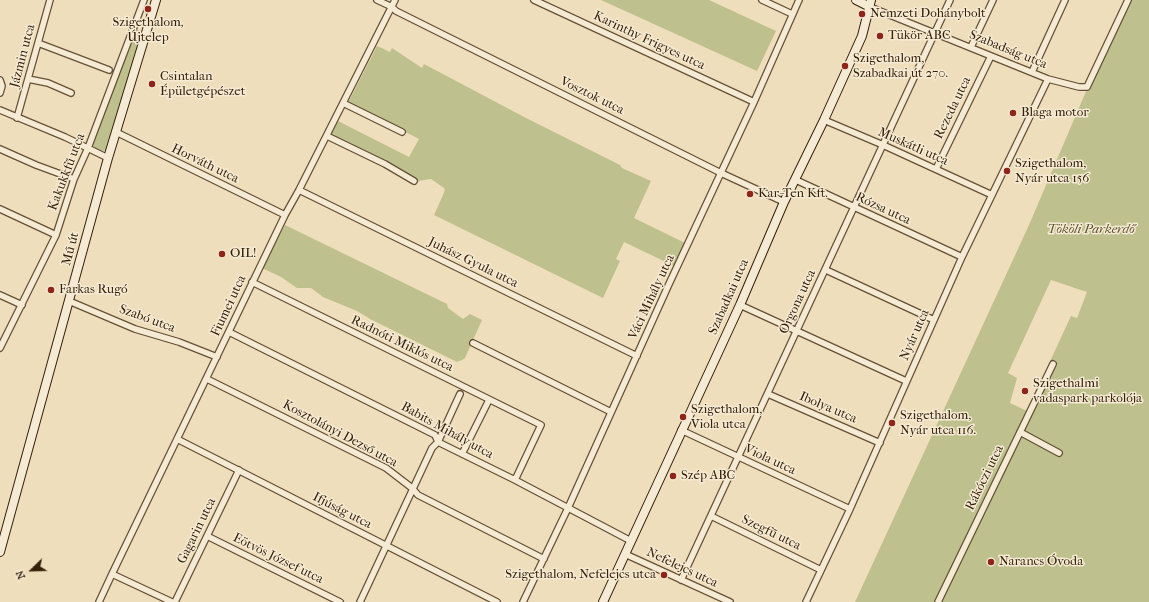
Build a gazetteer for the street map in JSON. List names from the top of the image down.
{
  "streets": {
    "street": [
      "Karinthy Frigyes utca",
      "Szabadság utca",
      "Jázmin utca",
      "Vosztok utca",
      "Rezeda utca",
      "Muskátli utca",
      "Horváth utca",
      "Kakukkfű utca",
      "Rózsa utca",
      "Mű út",
      "Juhász Gyula utca",
      "Váci Mihály utca",
      "Szabadkai utca",
      "Orgona utca",
      "Fiumei utca",
      "Szabó utca",
      "Nyár utca",
      "Radnóti Miklós utca",
      "Ibolya utca",
      "Babits Mihály utca",
      "Kosztolányi Dezső utca",
      "Viola utca",
      "Rákóczi utca",
      "Ifjúság utca",
      "Gagarin utca",
      "Szegfű utca",
      "Eötvös József utca",
      "Nefelejcs utca"
    ]
  },
  "crossings": [
    ["Karinthy Frigyes utca", "Váci Mihály utca"],
    ["Szabadság utca", "Rezeda utca"],
    ["Szabadság utca", "Szabadkai utca"],
    ["Szabadság utca", "Orgona utca"],
    ["Szabadság utca", "Nyár utca"],
    ["Vosztok utca", "Váci Mihály utca"],
    ["Vosztok utca", "Szabadkai utca"],
    ["Vosztok utca", "Fiumei utca"],
    ["Rezeda utca", "Muskátli utca"],
    ["Muskátli utca", "Szabadkai utca"],
    ["Muskátli utca", "Orgona utca"],
    ["Muskátli utca", "Nyár utca"],
    ["Horváth utca", "Mű út"],
    ["Horváth utca", "Fiumei utca"],
    ["Rózsa utca", "Szabadkai utca"],
    ["Rózsa utca", "Orgona utca"],
    ["Rózsa utca", "Nyár utca"],
    ["Mű út", "Szabó utca"],
    ["Juhász Gyula utca", "Váci Mihály utca"],
    ["Juhász Gyula utca", "Fiumei utca"],
    ["Váci Mihály utca", "Babits Mihály utca"],
    ["Váci Mihály utca", "Kosztolányi Dezső utca"],
    ["Szabadkai utca", "Babits Mihály utca"],
    ["Szabadkai utca", "Viola utca"],
    ["Szabadkai utca", "Nefelejcs utca"],
    ["Orgona utca", "Ibolya utca"],
    ["Orgona utca", "Viola utca"],
    ["Orgona utca", "Szegfű utca"],
    ["Orgona utca", "Nefelejcs utca"],
    ["Fiumei utca", "Szabó utca"],
    ["Fiumei utca", "Radnóti Miklós utca"],
    ["Fiumei utca", "Babits Mihály utca"],
    ["Fiumei utca", "Kosztolányi Dezső utca"],
    ["Fiumei utca", "Ifjúság utca"],
    ["Nyár utca", "Ibolya utca"],
    ["Nyár utca", "Viola utca"],
    ["Nyár utca", "Szegfű utca"],
    ["Radnóti Miklós utca", "Babits Mihály utca"],
    ["Ifjúság utca", "Gagarin utca"],
    ["Gagarin utca", "Eötvös József utca"]
  ],
  "parks": ["Tököli Parkerdő"],
  "places": [
    "Szigethalom, Újtelep",
    "Nemzeti Dohánybolt",
    "Tükör ABC",
    "Szigethalom, Szabadkai út 270.",
    "Csintalan Épületgépészet",
    "Blaga motor",
    "Szigethalom, Nyár utca 156",
    "Kar-Ten Kft.",
    "OIL!",
    "Farkas Rugó",
    "Szigethalmi vadaspark parkolója",
    "Szigethalom, Viola utca",
    "Szigethalom, Nyár utca 116.",
    "Szép ABC",
    "Narancs Óvoda",
    "Szigethalom, Nefelejcs utca"
  ],
  "north": "bottom left"
}
